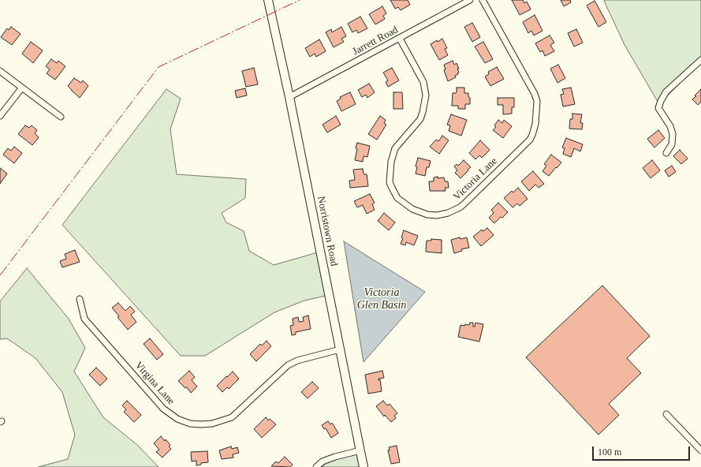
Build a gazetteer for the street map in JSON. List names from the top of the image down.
{
  "streets": {
    "main road": ["Norristown Road"],
    "street": ["Jarrett Road", "Victoria Lane", "Virgina Lane"]
  },
  "crossings": [
    ["Jarrett Road", "Victoria Lane"],
    ["Jarrett Road", "Norristown Road"],
    ["Norristown Road", "Virgina Lane"]
  ],
  "water": ["Victoria Glen Basin"],
  "scale_bar": "100 m"
}
